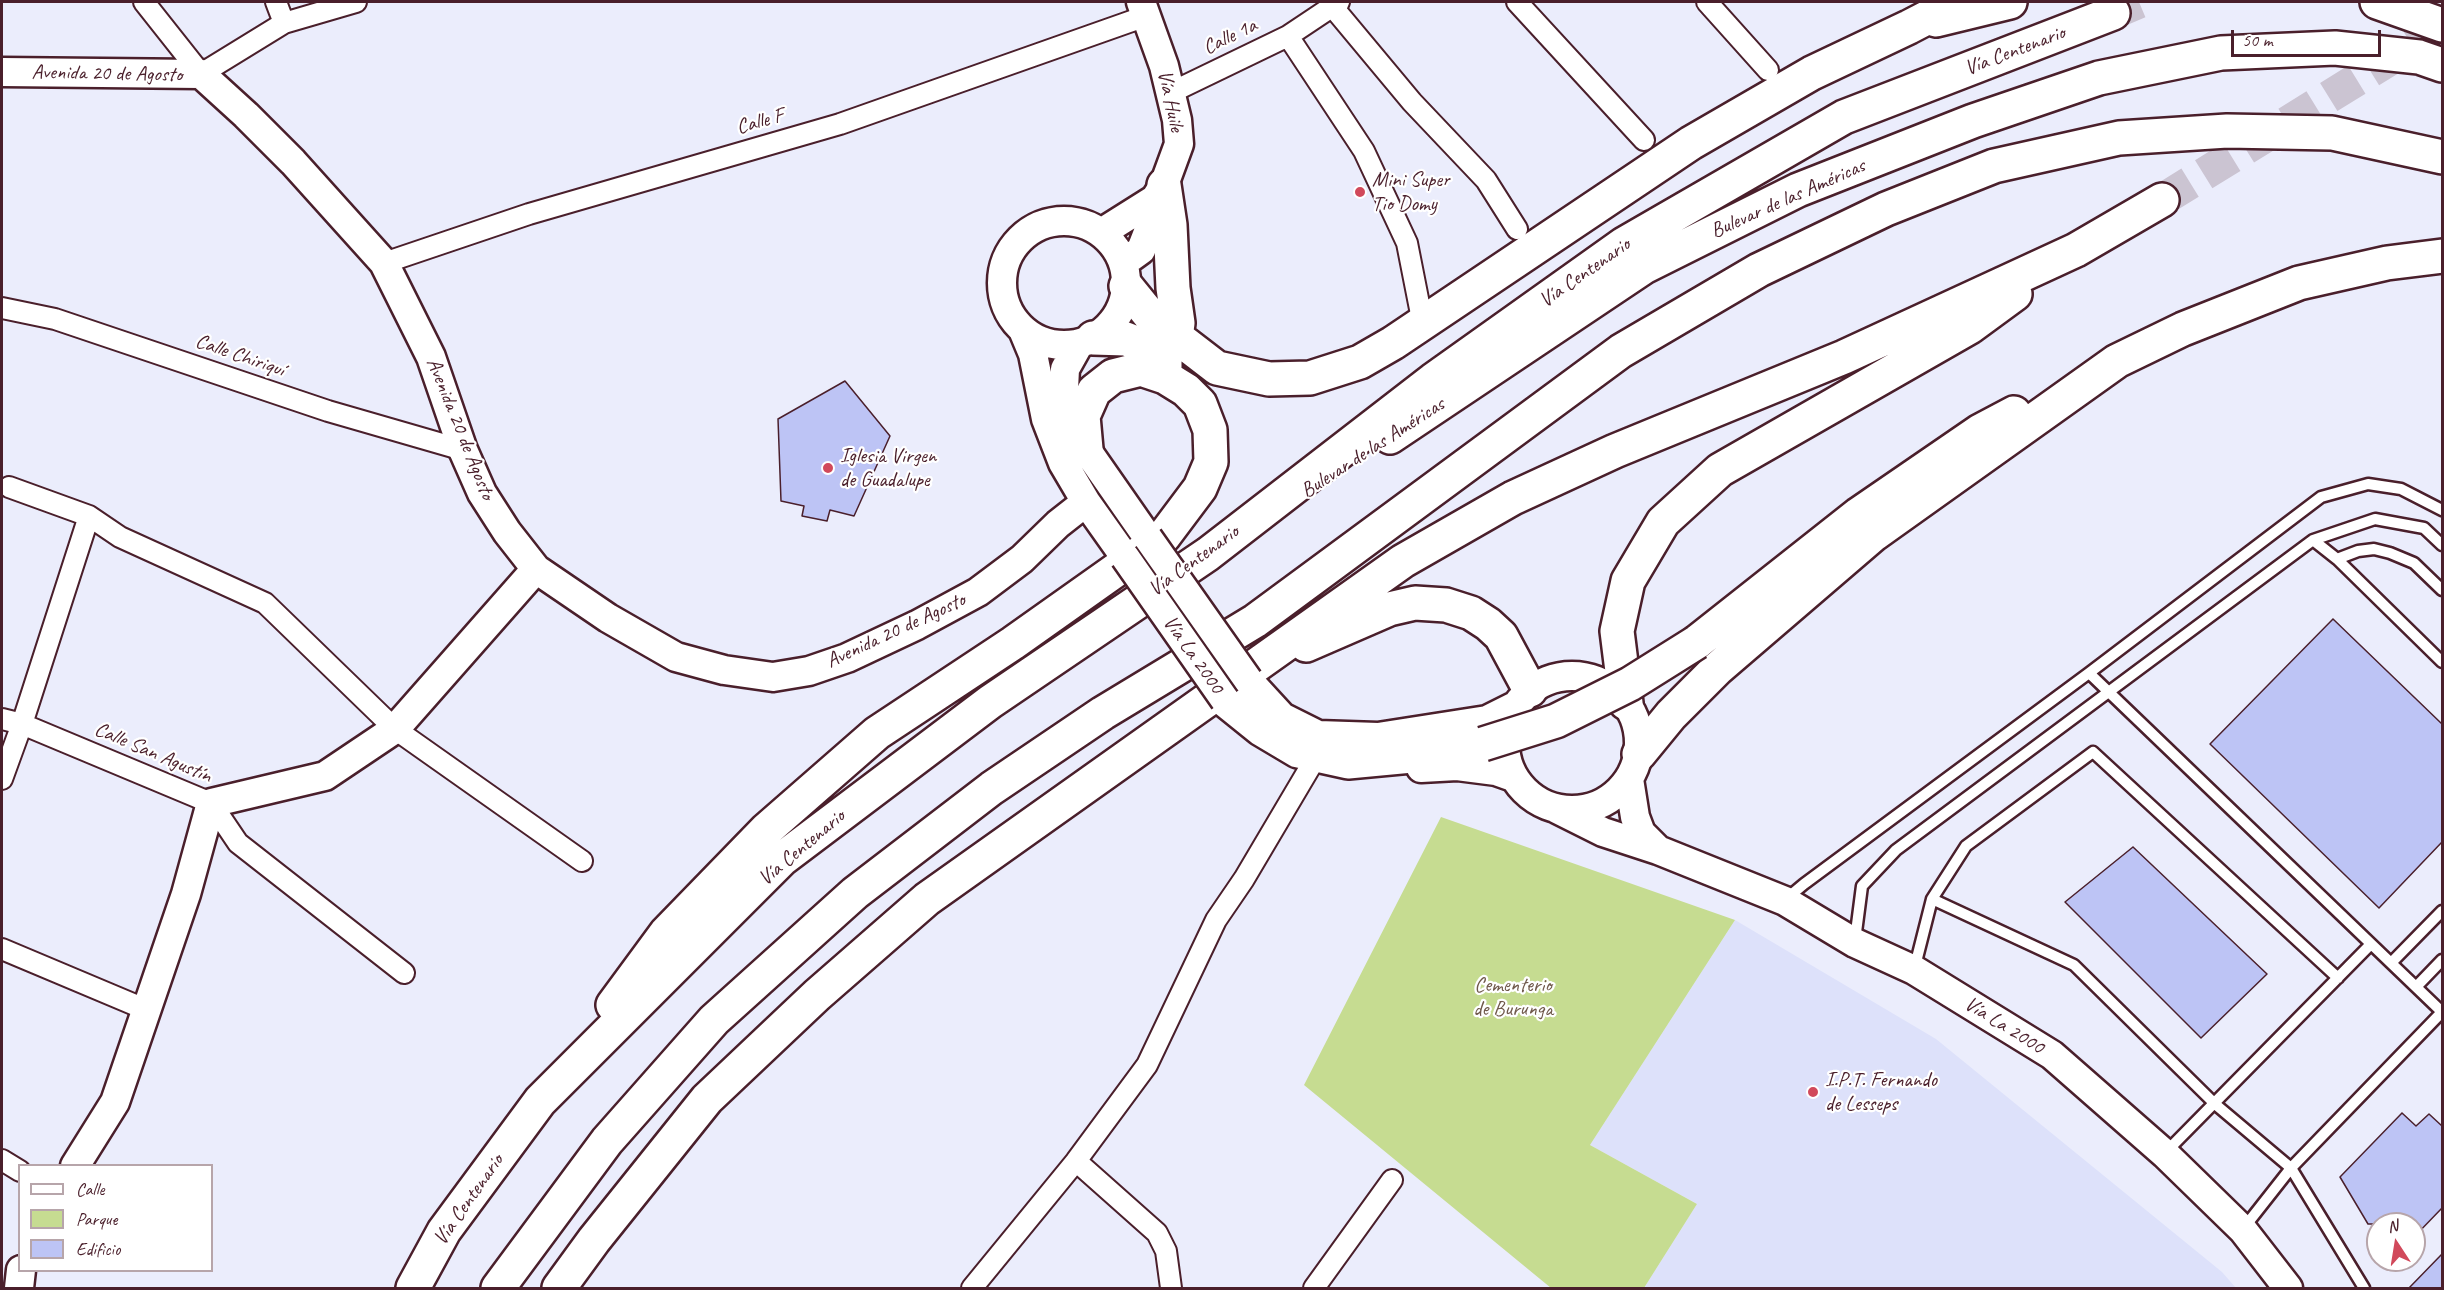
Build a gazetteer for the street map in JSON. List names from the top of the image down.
{
  "streets": {
    "highway": ["Vía Centenario", "Bulevar de las Américas"],
    "street": [
      "Calle 1a",
      "Avenida 20 de Agosto",
      "Vía Huile",
      "Calle F",
      "Calle Chiriquí",
      "Vía La 2000",
      "Calle San Agustín"
    ]
  },
  "crossings": [
    ["Calle 1a", "Vía Huile"],
    ["Vía Centenario", "Bulevar de las Américas"],
    ["Avenida 20 de Agosto", "Calle F"],
    ["Avenida 20 de Agosto", "Calle Chiriquí"],
    ["Avenida 20 de Agosto", "Vía La 2000"],
    ["Vía Huile", "Calle F"],
    ["Vía Huile", "Vía La 2000"]
  ],
  "parks": ["Cementerio de Burunga"],
  "places": ["Mini Super Tio Domy", "Iglesia Virgen de Guadalupe", "I.P.T. Fernando de Lesseps"],
  "legend": ["Calle", "Parque", "Edificio"],
  "scale_bar": "50 m",
  "north": "top"
}
